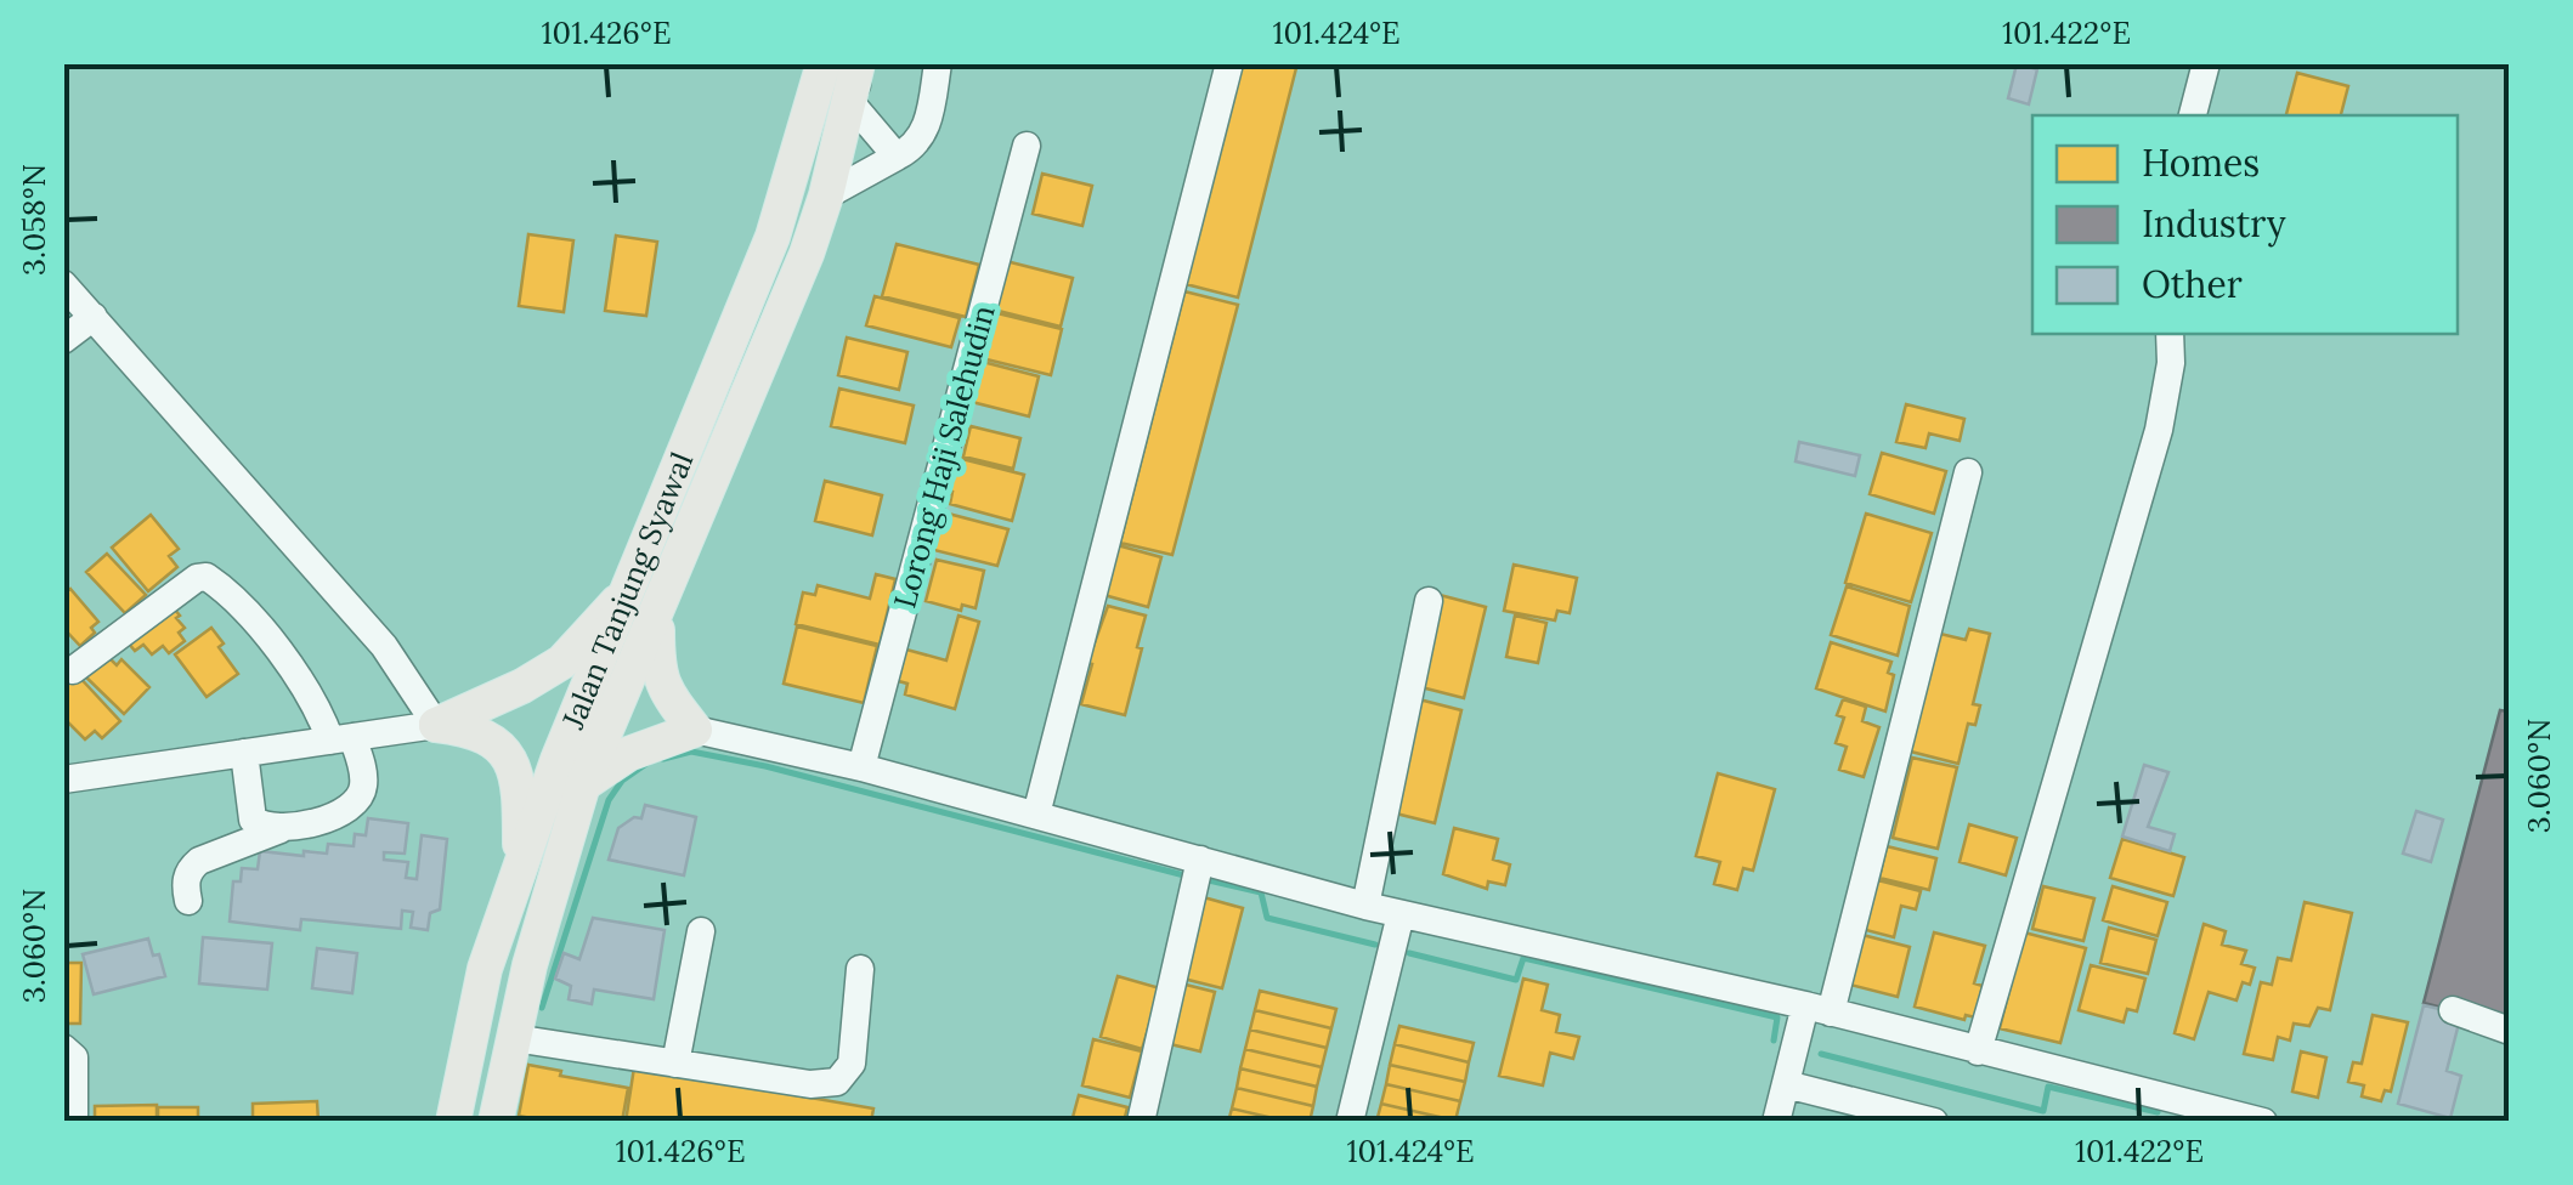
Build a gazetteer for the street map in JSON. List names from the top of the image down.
{
  "streets": {
    "main road": ["Jalan Tanjung Syawal"],
    "street": ["Lorong Haji Salehudin"]
  },
  "legend": ["Homes", "Industry", "Other"],
  "coordinates": [
    "101.426°E",
    "101.424°E",
    "101.422°E",
    "3.058°N",
    "3.060°N"
  ]
}
